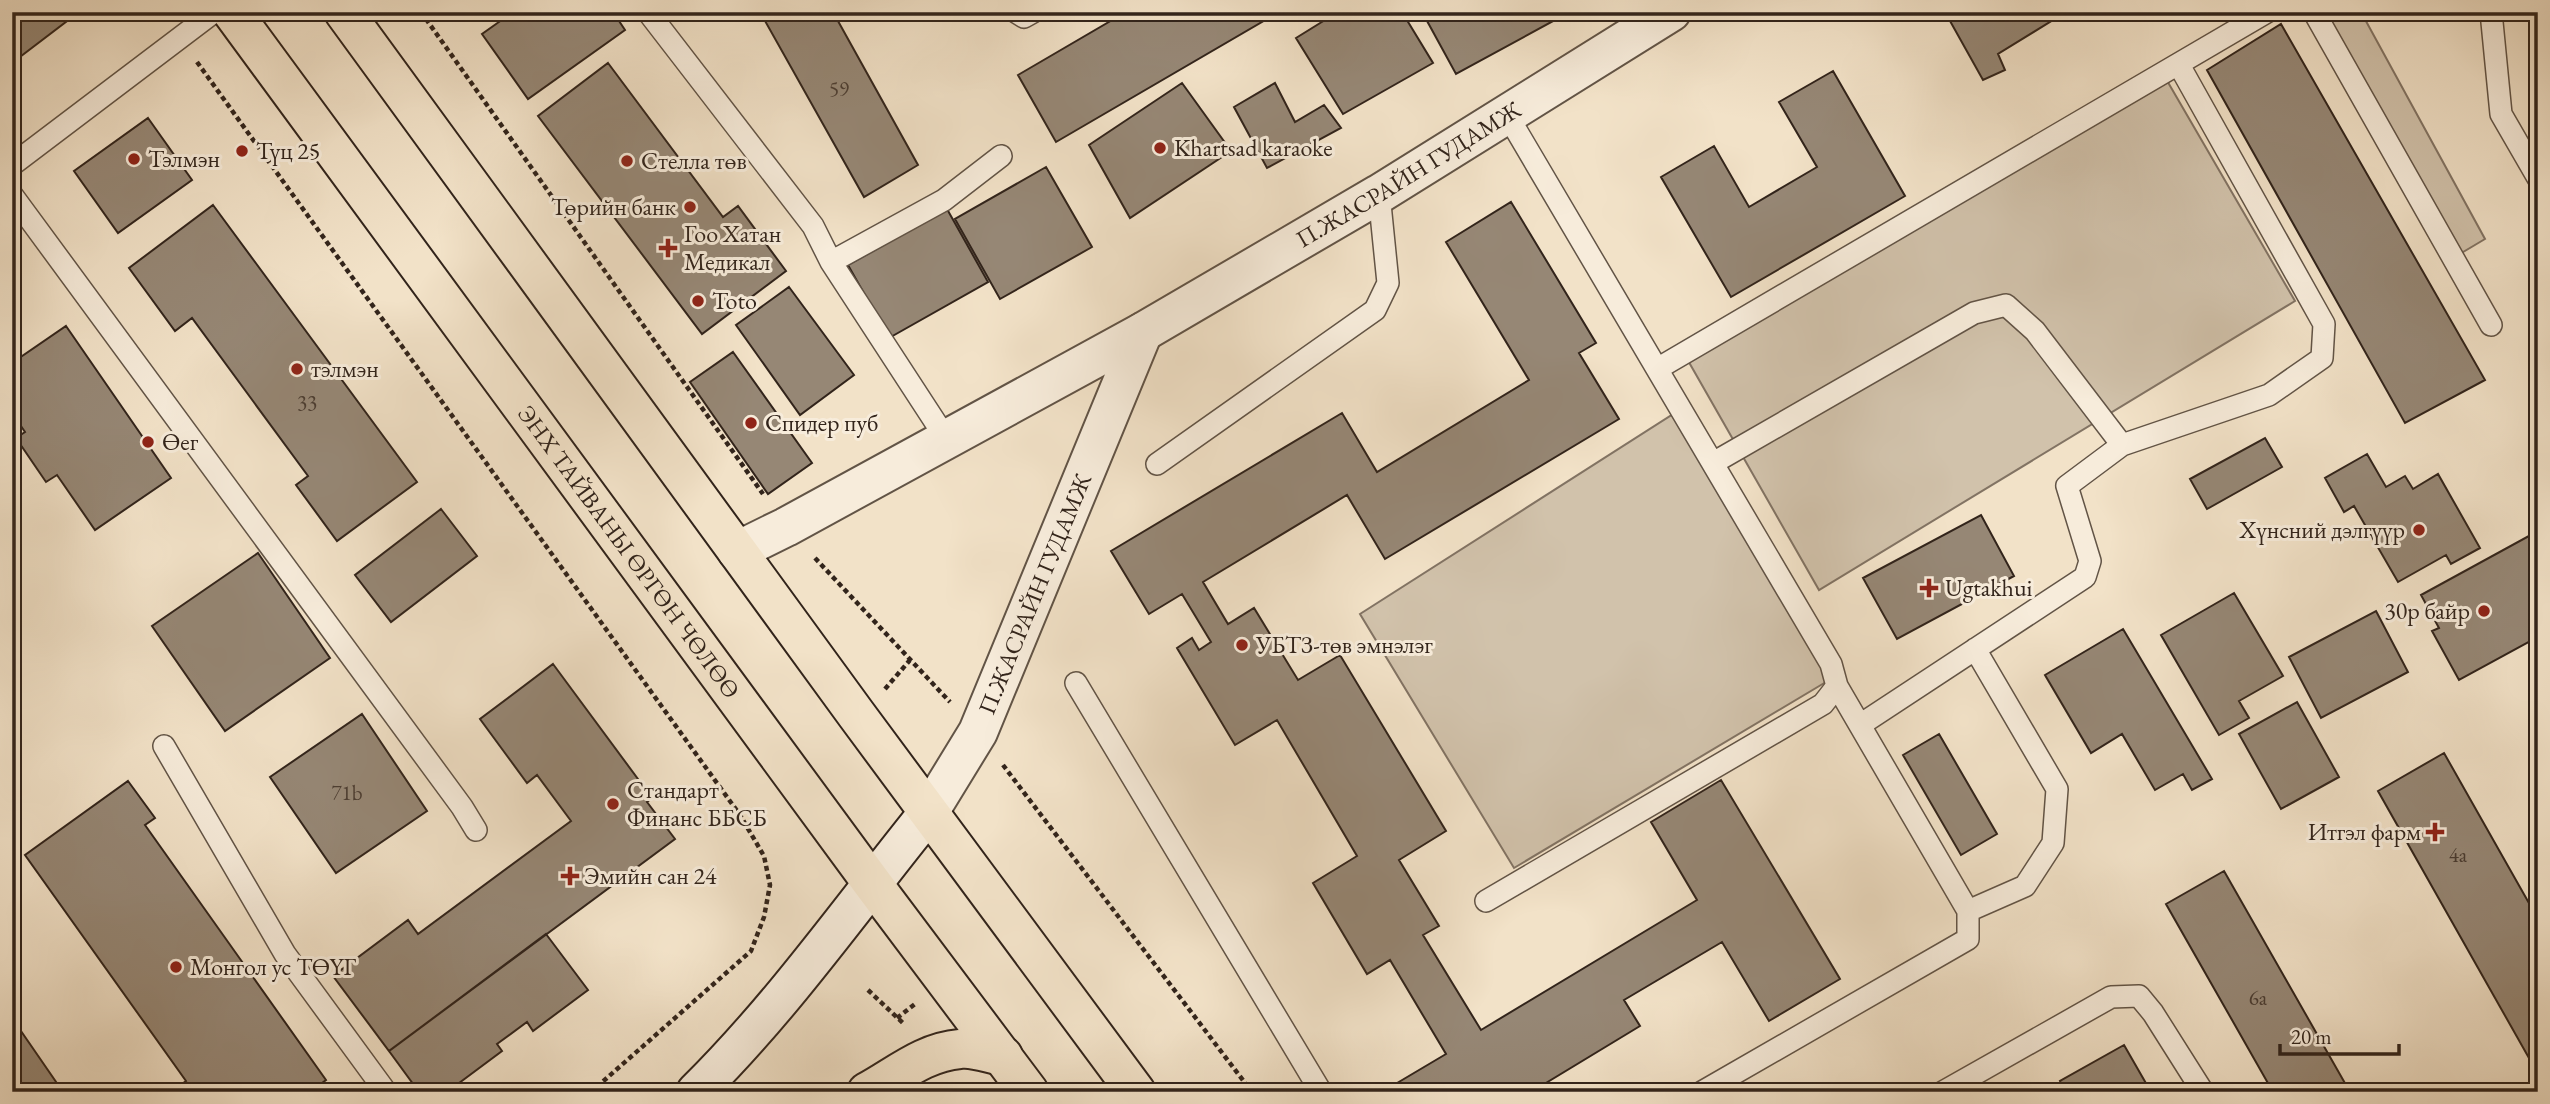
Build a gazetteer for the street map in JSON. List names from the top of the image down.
{
  "streets": {
    "highway": ["ЭНХ ТАЙВАНЫ ӨРГӨН ЧӨЛӨӨ"],
    "street": ["П.ЖАСРАЙН ГУДАМЖ"]
  },
  "crossings": [
    ["П.ЖАСРАЙН ГУДАМЖ", "ЭНХ ТАЙВАНЫ ӨРГӨН ЧӨЛӨӨ"]
  ],
  "places": {
    "other": [
      "Khartsad karaoke",
      "Түц 25",
      "Тэлмэн",
      "Стелла төв",
      "Төрийн банк",
      "Toto",
      "тэлмэн",
      "Спидер пуб",
      "Өег",
      "Хүнсний дэлгүүр",
      "30р байр",
      "УБТЗ-төв эмнэлэг",
      "Стандарт Финанс ББСБ",
      "Монгол ус ТӨҮГ"
    ],
    "health": [
      "Гоо Хатан Медикал",
      "Ugtakhui",
      "Итгэл фарм",
      "Эмийн сан 24"
    ]
  },
  "house_numbers": [
    "59",
    "33",
    "71b",
    "4а",
    "6а"
  ],
  "scale_bar": "20 m"
}
